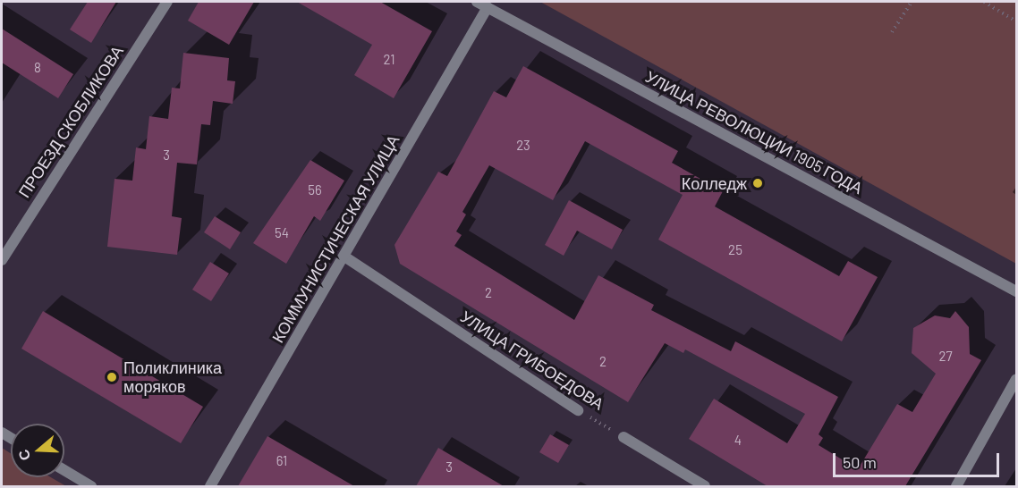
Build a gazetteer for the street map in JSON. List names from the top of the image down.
{
  "streets": {
    "street": [
      "ПРОЕЗД СКОБЛИКОВА",
      "УЛИЦА РЕВОЛЮЦИИ 1905 ГОДА",
      "КОММУНИСТИЧЕСКАЯ УЛИЦА",
      "УЛИЦА ГРИБОЕДОВА"
    ]
  },
  "crossings": [
    ["УЛИЦА РЕВОЛЮЦИИ 1905 ГОДА", "КОММУНИСТИЧЕСКАЯ УЛИЦА"],
    ["КОММУНИСТИЧЕСКАЯ УЛИЦА", "УЛИЦА ГРИБОЕДОВА"]
  ],
  "places": ["Колледж", "Поликлиника моряков"],
  "house_numbers": [
    "21",
    "8",
    "23",
    "3",
    "56",
    "54",
    "25",
    "2",
    "27",
    "2",
    "4",
    "61",
    "3"
  ],
  "scale_bar": "50 m",
  "north": "left"
}
